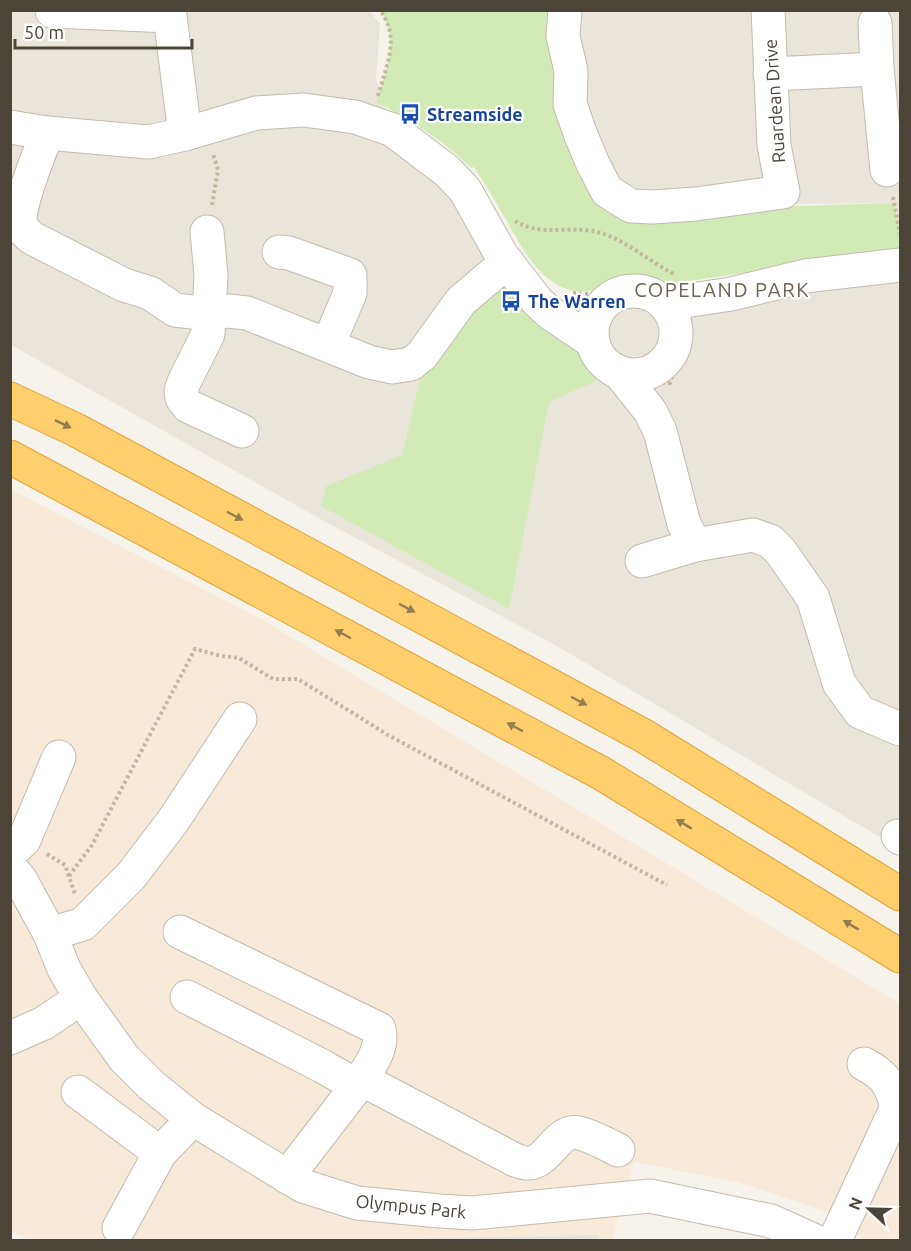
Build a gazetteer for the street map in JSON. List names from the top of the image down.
{
  "streets": {
    "street": ["Ruardean Drive", "Olympus Park"]
  },
  "districts": ["COPELAND PARK"],
  "places": {
    "bus stop": ["Streamside", "The Warren"]
  },
  "scale_bar": "50 m",
  "north": "left"
}
